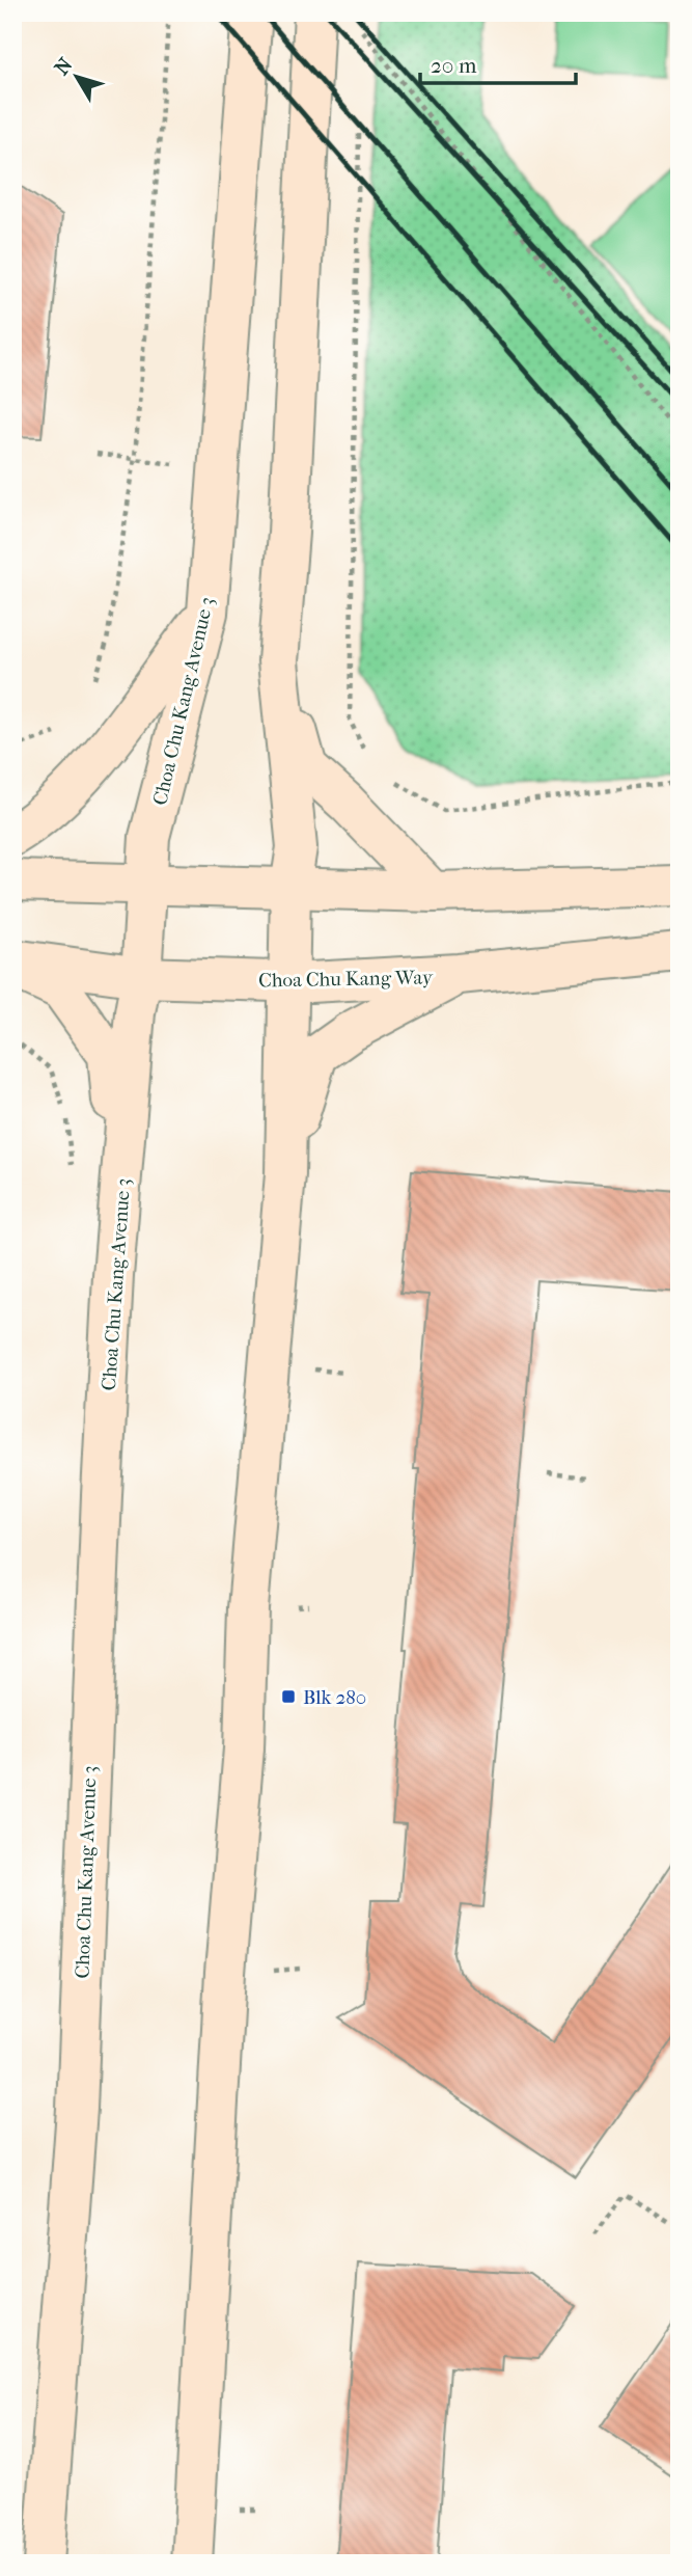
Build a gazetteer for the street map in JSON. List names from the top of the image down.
{
  "streets": {
    "street": ["Choa Chu Kang Avenue 3", "Choa Chu Kang Way"]
  },
  "crossings": [
    ["Choa Chu Kang Avenue 3", "Choa Chu Kang Way"]
  ],
  "places": {
    "transit": ["Blk 280"]
  },
  "scale_bar": "20 m",
  "north": "top left"
}
